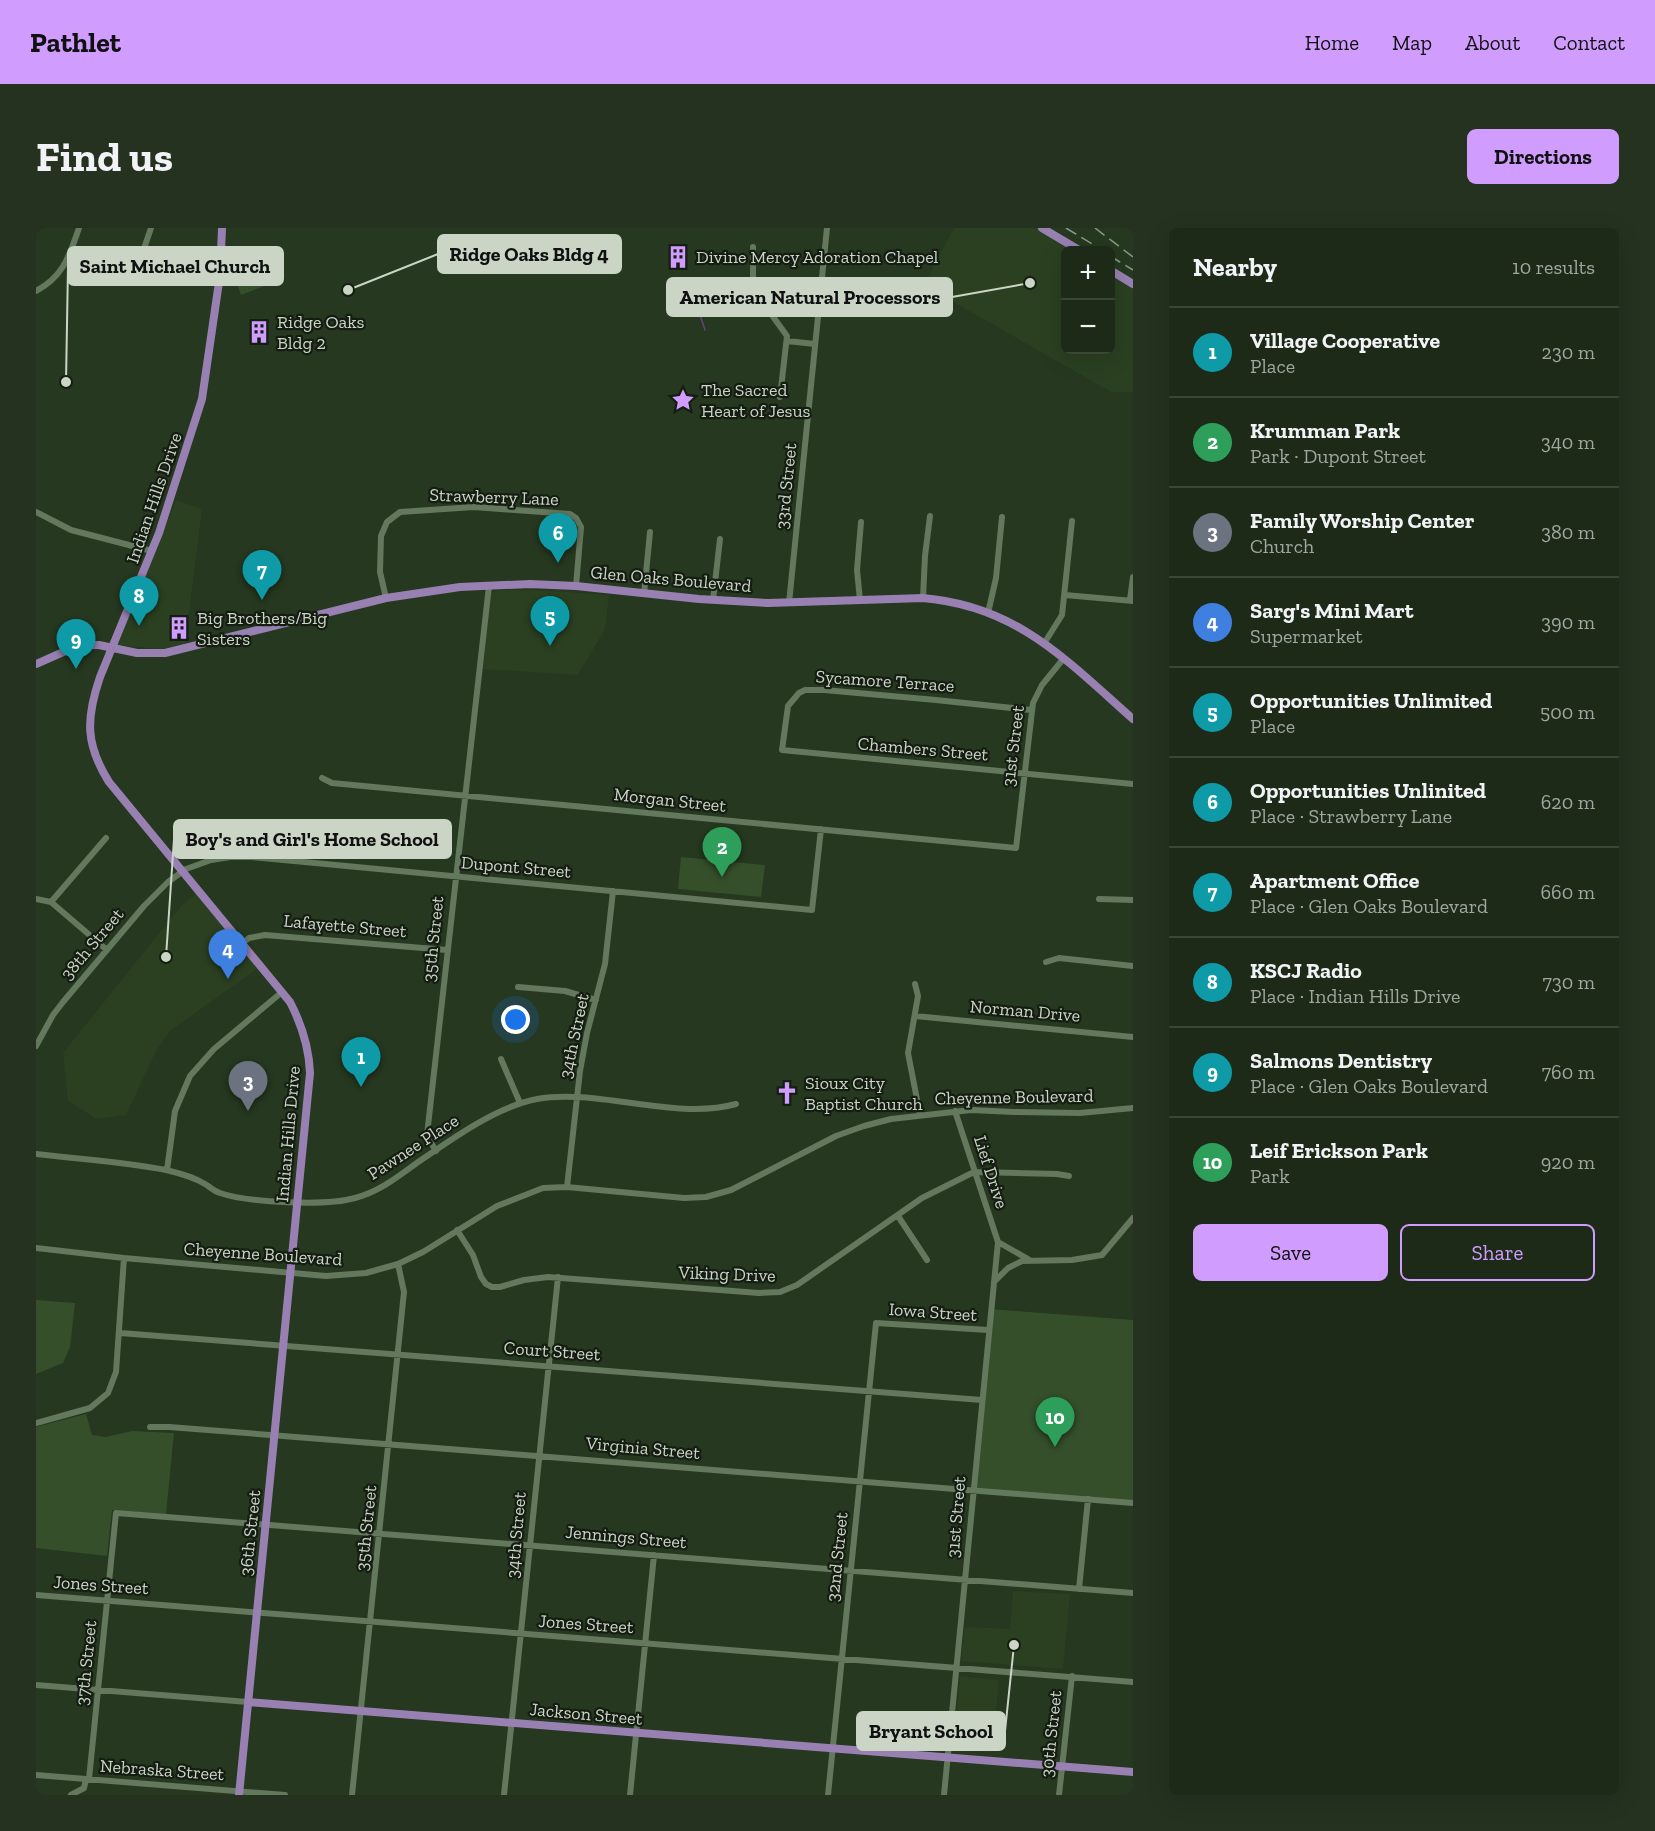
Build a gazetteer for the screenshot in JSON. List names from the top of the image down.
{
  "streets": {
    "main road": [
      "Indian Hills Drive",
      "Glen Oaks Boulevard",
      "36th Street",
      "Jackson Street"
    ],
    "street": [
      "33rd Street",
      "Strawberry Lane",
      "Sycamore Terrace",
      "31st Street",
      "Chambers Street",
      "Morgan Street",
      "Dupont Street",
      "Lafayette Street",
      "35th Street",
      "38th Street",
      "Norman Drive",
      "34th Street",
      "Cheyenne Boulevard",
      "Pawnee Place",
      "Lief Drive",
      "Viking Drive",
      "Iowa Street",
      "Court Street",
      "Virginia Street",
      "Jennings Street",
      "32nd Street",
      "Jones Street",
      "37th Street",
      "30th Street",
      "Nebraska Street"
    ]
  },
  "crossings": [
    ["33rd Street", "Glen Oaks Boulevard"],
    ["Strawberry Lane", "Glen Oaks Boulevard"],
    ["Indian Hills Drive", "Glen Oaks Boulevard"],
    ["Indian Hills Drive", "Dupont Street"],
    ["Indian Hills Drive", "Lafayette Street"],
    ["Indian Hills Drive", "38th Street"],
    ["Indian Hills Drive", "Cheyenne Boulevard"],
    ["Indian Hills Drive", "Pawnee Place"],
    ["Indian Hills Drive", "36th Street"],
    ["Glen Oaks Boulevard", "31st Street"],
    ["Glen Oaks Boulevard", "35th Street"],
    ["Sycamore Terrace", "31st Street"],
    ["Sycamore Terrace", "Chambers Street"],
    ["31st Street", "Chambers Street"],
    ["31st Street", "Morgan Street"],
    ["31st Street", "Lief Drive"],
    ["31st Street", "Iowa Street"],
    ["31st Street", "Court Street"],
    ["31st Street", "Virginia Street"],
    ["31st Street", "Jennings Street"],
    ["31st Street", "Jones Street"],
    ["31st Street", "Jackson Street"],
    ["Morgan Street", "Dupont Street"],
    ["Morgan Street", "35th Street"],
    ["Dupont Street", "35th Street"],
    ["Dupont Street", "38th Street"],
    ["Dupont Street", "34th Street"],
    ["Lafayette Street", "35th Street"],
    ["35th Street", "Cheyenne Boulevard"],
    ["35th Street", "Pawnee Place"],
    ["35th Street", "Court Street"],
    ["35th Street", "Virginia Street"],
    ["35th Street", "Jennings Street"],
    ["35th Street", "Jones Street"],
    ["35th Street", "Jackson Street"],
    ["34th Street", "Cheyenne Boulevard"],
    ["34th Street", "Pawnee Place"],
    ["34th Street", "Viking Drive"],
    ["34th Street", "Court Street"],
    ["34th Street", "Virginia Street"],
    ["34th Street", "Jennings Street"],
    ["34th Street", "Jones Street"],
    ["34th Street", "Jackson Street"],
    ["Cheyenne Boulevard", "Lief Drive"],
    ["Cheyenne Boulevard", "Viking Drive"],
    ["Cheyenne Boulevard", "36th Street"],
    ["Lief Drive", "Viking Drive"],
    ["Iowa Street", "32nd Street"],
    ["Court Street", "36th Street"],
    ["Court Street", "32nd Street"],
    ["Virginia Street", "36th Street"],
    ["Virginia Street", "32nd Street"],
    ["36th Street", "Jennings Street"],
    ["36th Street", "Jones Street"],
    ["36th Street", "Jackson Street"],
    ["36th Street", "Nebraska Street"],
    ["Jennings Street", "32nd Street"],
    ["Jennings Street", "37th Street"],
    ["32nd Street", "Jones Street"],
    ["32nd Street", "Jackson Street"],
    ["Jones Street", "37th Street"],
    ["Jones Street", "30th Street"],
    ["37th Street", "Jackson Street"],
    ["37th Street", "Nebraska Street"],
    ["Jackson Street", "30th Street"]
  ],
  "places": {
    "building": ["Divine Mercy Adoration Chapel", "Ridge Oaks Bldg 2", "Big Brothers/Big Sisters"],
    "other": [
      "American Natural Processors",
      "Ridge Oaks Bldg 4",
      "Saint Michael Church",
      "Boy's and Girl's Home School",
      "Bryant School"
    ],
    "place": ["The Sacred Heart of Jesus"],
    "church": ["Sioux City Baptist Church"]
  },
  "page": {
    "header": "Pathlet",
    "nav": [
      "Home",
      "Map",
      "About",
      "Contact"
    ],
    "buttons": [
      "Directions",
      ["Save", "Share"]
    ],
    "title": "Find us",
    "heading": ["Nearby", "10 results"],
    "map_buttons": ["+", "−"],
    "list": [
      {
        "mark": "1",
        "name": "Village Cooperative",
        "note": "Place",
        "value": "230 m"
      },
      {
        "mark": "2",
        "name": "Krumman Park",
        "note": "Park · Dupont Street",
        "value": "340 m"
      },
      {
        "mark": "3",
        "name": "Family Worship Center",
        "note": "Church",
        "value": "380 m"
      },
      {
        "mark": "4",
        "name": "Sarg's Mini Mart",
        "note": "Supermarket",
        "value": "390 m"
      },
      {
        "mark": "5",
        "name": "Opportunities Unlimited",
        "note": "Place",
        "value": "500 m"
      },
      {
        "mark": "6",
        "name": "Opportunities Unlinited",
        "note": "Place · Strawberry Lane",
        "value": "620 m"
      },
      {
        "mark": "7",
        "name": "Apartment Office",
        "note": "Place · Glen Oaks Boulevard",
        "value": "660 m"
      },
      {
        "mark": "8",
        "name": "KSCJ Radio",
        "note": "Place · Indian Hills Drive",
        "value": "730 m"
      },
      {
        "mark": "9",
        "name": "Salmons Dentistry",
        "note": "Place · Glen Oaks Boulevard",
        "value": "760 m"
      },
      {
        "mark": "10",
        "name": "Leif Erickson Park",
        "note": "Park",
        "value": "920 m"
      }
    ],
    "pins": [
      "6",
      "7",
      "8",
      "5",
      "9",
      "2",
      "4",
      "1",
      "3",
      "10"
    ]
  }
}
